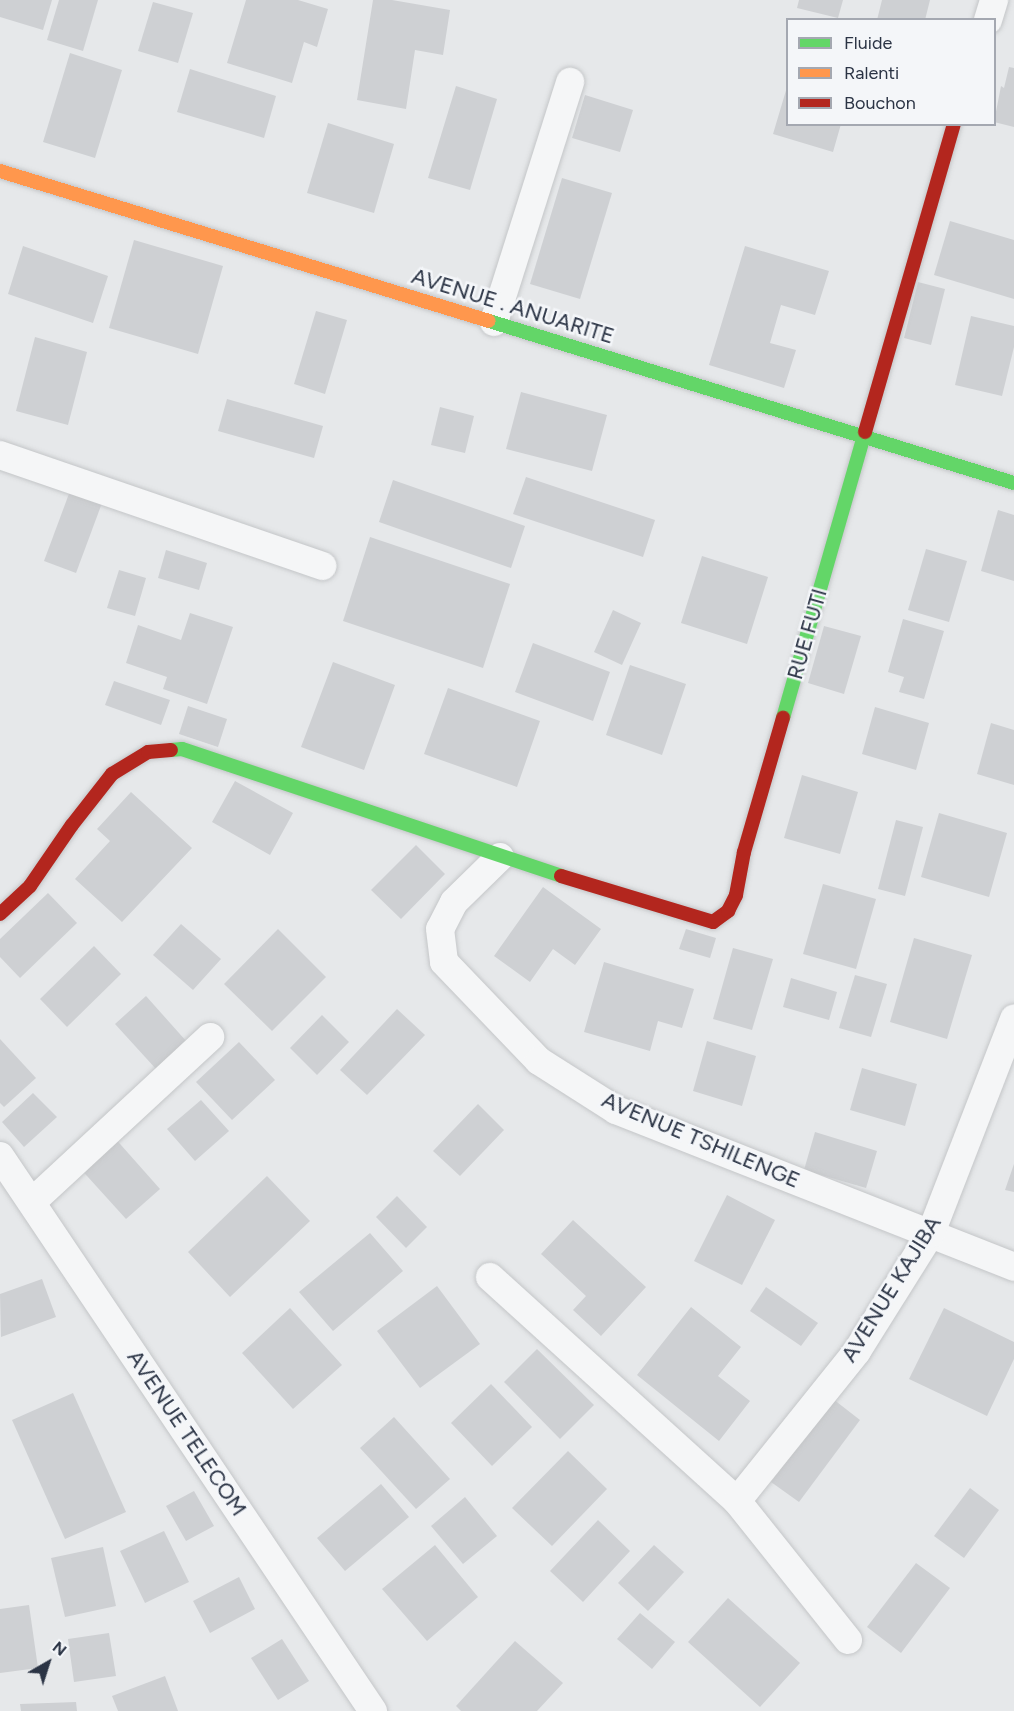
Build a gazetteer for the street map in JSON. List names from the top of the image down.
{
  "streets": {
    "street": [
      "AVENUE . ANUARITE",
      "RUE FUTI",
      "AVENUE TSHILENGE",
      "AVENUE KAJIBA",
      "AVENUE TELECOM"
    ]
  },
  "crossings": [
    ["AVENUE . ANUARITE", "RUE FUTI"],
    ["RUE FUTI", "AVENUE TSHILENGE"],
    ["AVENUE TSHILENGE", "AVENUE KAJIBA"]
  ],
  "legend": ["Fluide", "Ralenti", "Bouchon"],
  "north": "top right"
}
